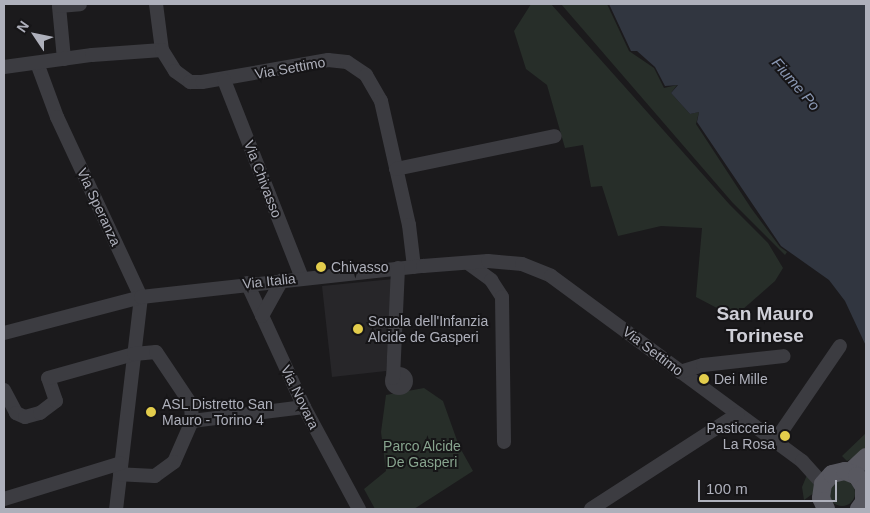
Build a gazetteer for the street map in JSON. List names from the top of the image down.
{
  "streets": {
    "street": [
      "Via Settimo",
      "Via Chivasso",
      "Via Speranza",
      "Via Italia",
      "Via Novara"
    ]
  },
  "crossings": [
    ["Via Settimo", "Via Chivasso"],
    ["Via Settimo", "Via Italia"],
    ["Via Chivasso", "Via Italia"],
    ["Via Speranza", "Via Italia"],
    ["Via Italia", "Via Novara"]
  ],
  "districts": ["San Mauro Torinese"],
  "water": ["Fiume Po"],
  "parks": ["Parco Alcide De Gasperi"],
  "places": [
    "Chivasso",
    "Scuola dell'Infanzia Alcide de Gasperi",
    "Dei Mille",
    "ASL Distretto San Mauro - Torino 4",
    "Pasticceria La Rosa"
  ],
  "scale_bar": "100 m",
  "north": "top left"
}
